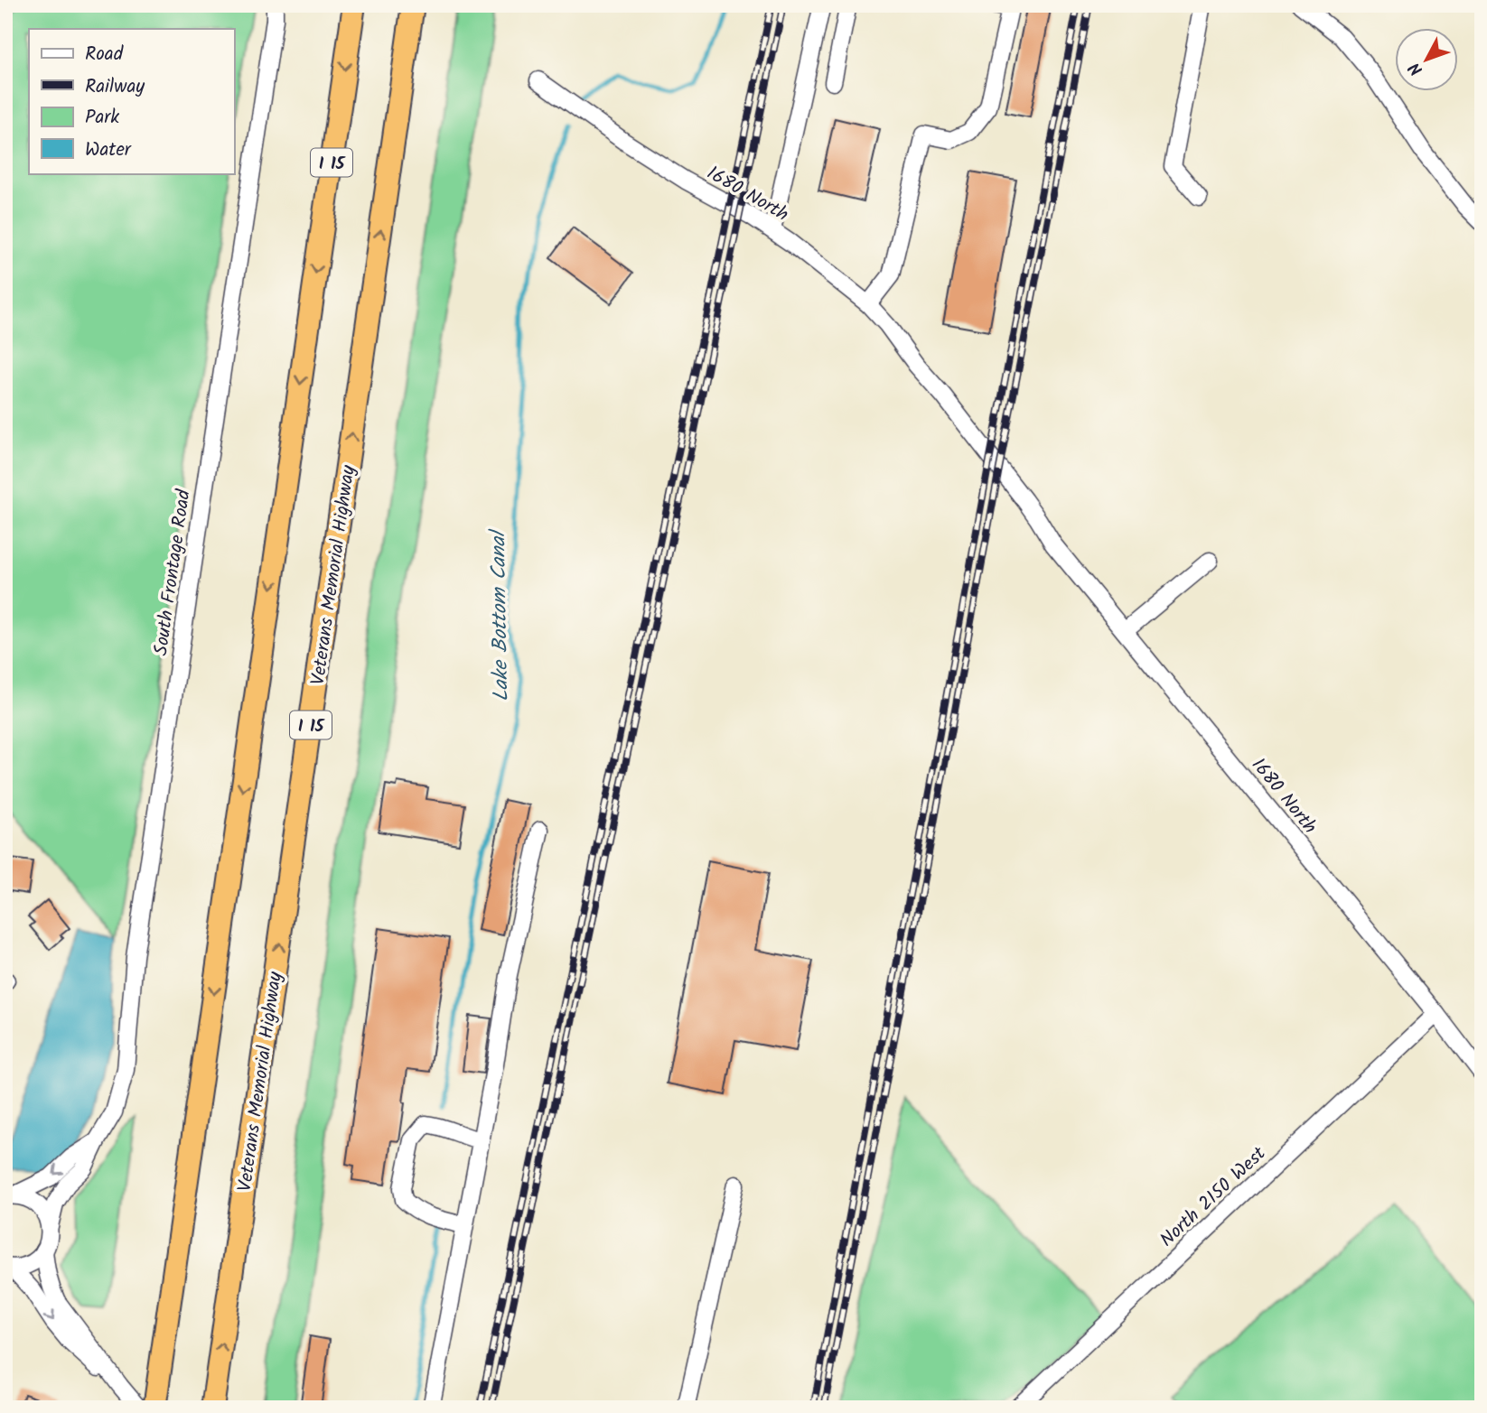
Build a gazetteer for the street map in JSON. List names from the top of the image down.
{
  "streets": {
    "highway": ["I 15", "Veterans Memorial Highway"],
    "street": ["1680 North", "South Frontage Road", "North 2150 West"]
  },
  "crossings": [
    ["1680 North", "North 2150 West"]
  ],
  "water": ["Lake Bottom Canal"],
  "legend": [
    "Road",
    "Railway",
    "Park",
    "Water"
  ],
  "north": "bottom left"
}
